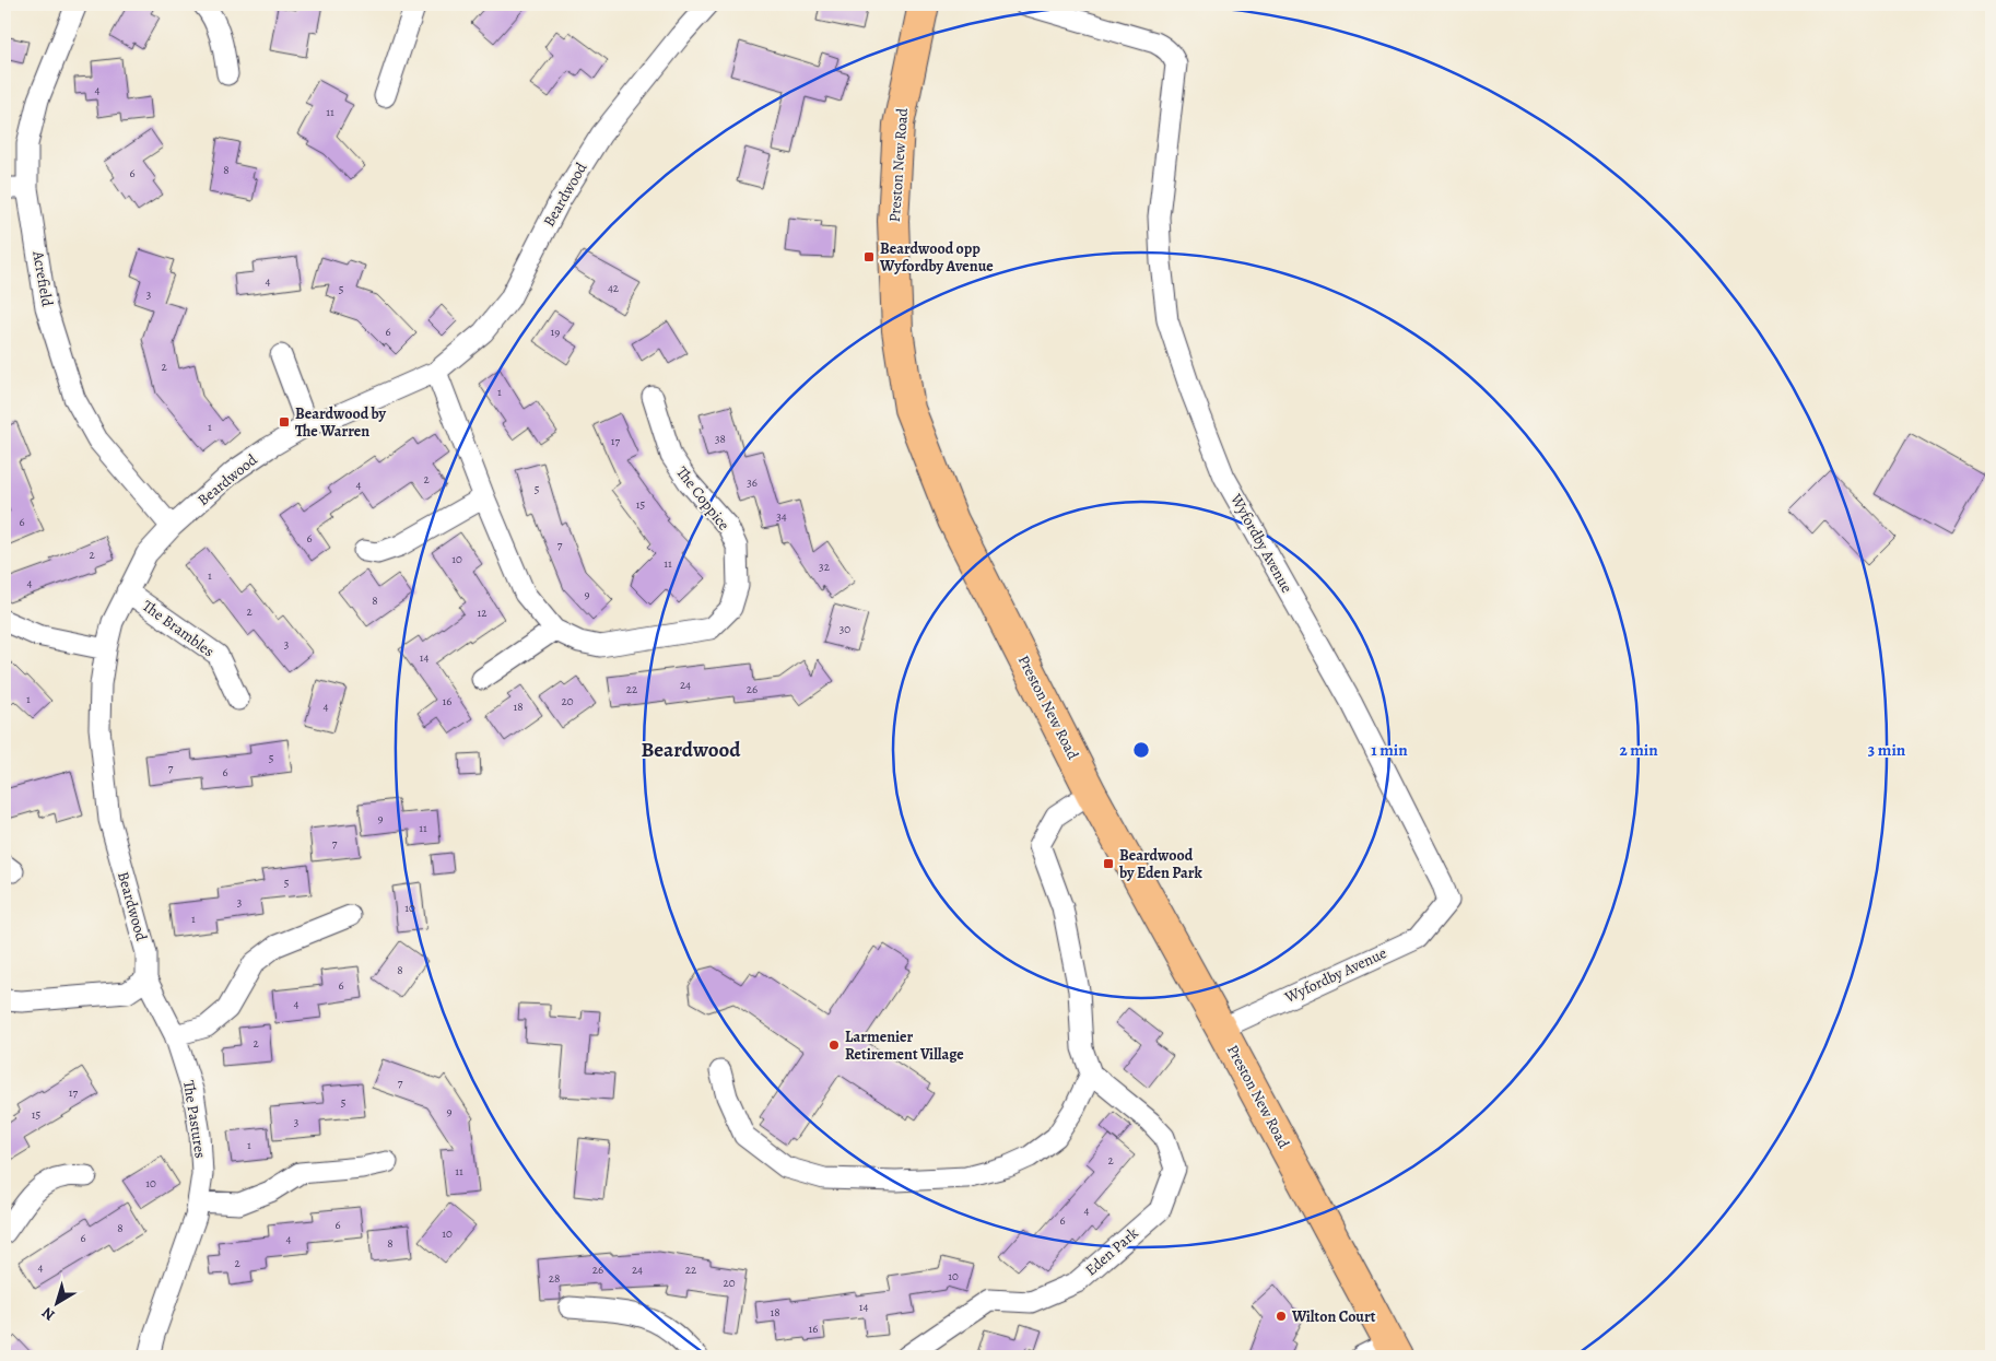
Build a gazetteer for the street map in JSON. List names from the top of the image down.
{
  "streets": {
    "highway": ["Preston New Road"],
    "street": [
      "Beardwood",
      "Acrefield",
      "The Coppice",
      "Wyfordby Avenue",
      "The Brambles",
      "The Pastures",
      "Eden Park"
    ]
  },
  "crossings": [
    ["Preston New Road", "Wyfordby Avenue"],
    ["Beardwood", "Acrefield"],
    ["Beardwood", "The Coppice"],
    ["Beardwood", "The Brambles"],
    ["Beardwood", "The Pastures"]
  ],
  "districts": ["Beardwood"],
  "places": {
    "transit": ["Beardwood opp Wyfordby Avenue", "Beardwood by The Warren", "Beardwood by Eden Park"],
    "other": ["Larmenier Retirement Village", "Wilton Court"]
  },
  "house_numbers": [
    "4",
    "11",
    "8",
    "6",
    "4",
    "42",
    "5",
    "3",
    "6",
    "19",
    "2",
    "1",
    "1",
    "38",
    "17",
    "2",
    "36",
    "4",
    "5",
    "15",
    "34",
    "6",
    "6",
    "7",
    "2",
    "10",
    "11",
    "32",
    "1",
    "4",
    "9",
    "8",
    "2",
    "12",
    "30",
    "3",
    "14",
    "24",
    "22",
    "26",
    "1",
    "16",
    "20",
    "4",
    "18",
    "5",
    "7",
    "6",
    "9",
    "11",
    "7",
    "5",
    "3",
    "10",
    "1",
    "8",
    "6",
    "4",
    "2",
    "7",
    "17",
    "5",
    "9",
    "15",
    "3",
    "1",
    "2",
    "11",
    "10",
    "4",
    "6",
    "6",
    "8",
    "10",
    "6",
    "4",
    "8",
    "2",
    "4",
    "26",
    "24",
    "22",
    "10",
    "28",
    "20",
    "14",
    "18",
    "16"
  ],
  "north": "bottom left",
  "rings": ["1 min", "2 min", "3 min"]
}
